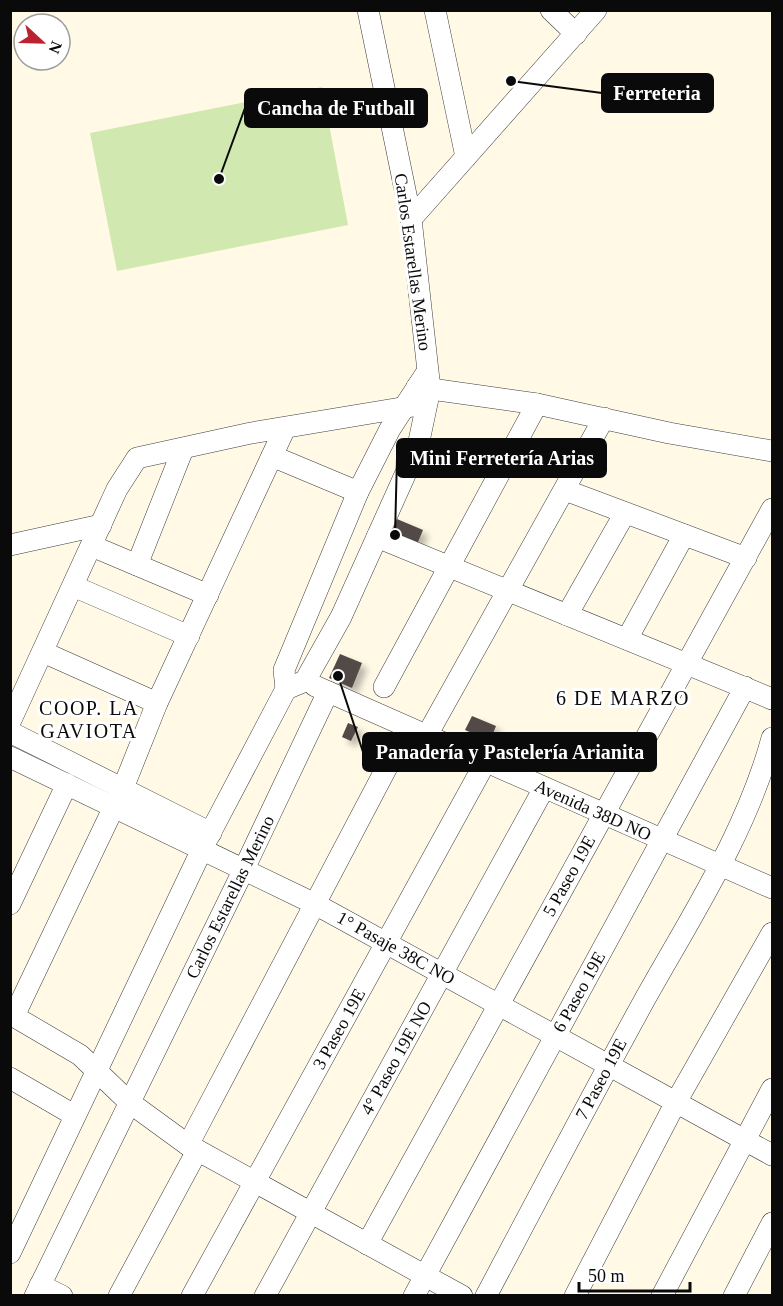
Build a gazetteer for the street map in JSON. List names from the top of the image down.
{
  "streets": {
    "street": [
      "Carlos Estarellas Merino",
      "Avenida 38D NO",
      "5 Paseo 19E",
      "1° Pasaje 38C NO",
      "6 Paseo 19E",
      "3 Paseo 19E",
      "4° Paseo 19E NO",
      "7 Paseo 19E"
    ]
  },
  "crossings": [
    ["Carlos Estarellas Merino", "Avenida 38D NO"],
    ["Carlos Estarellas Merino", "1° Pasaje 38C NO"],
    ["Avenida 38D NO", "5 Paseo 19E"],
    ["Avenida 38D NO", "6 Paseo 19E"],
    ["Avenida 38D NO", "3 Paseo 19E"],
    ["Avenida 38D NO", "4° Paseo 19E NO"],
    ["Avenida 38D NO", "7 Paseo 19E"],
    ["5 Paseo 19E", "1° Pasaje 38C NO"],
    ["1° Pasaje 38C NO", "6 Paseo 19E"],
    ["1° Pasaje 38C NO", "3 Paseo 19E"],
    ["1° Pasaje 38C NO", "4° Paseo 19E NO"],
    ["1° Pasaje 38C NO", "7 Paseo 19E"]
  ],
  "districts": ["6 DE MARZO", "COOP. LA GAVIOTA"],
  "places": [
    "Ferreteria",
    "Cancha de Futball",
    "Mini Ferretería Arias",
    "Panadería y Pastelería Arianita"
  ],
  "scale_bar": "50 m",
  "north": "right"
}
